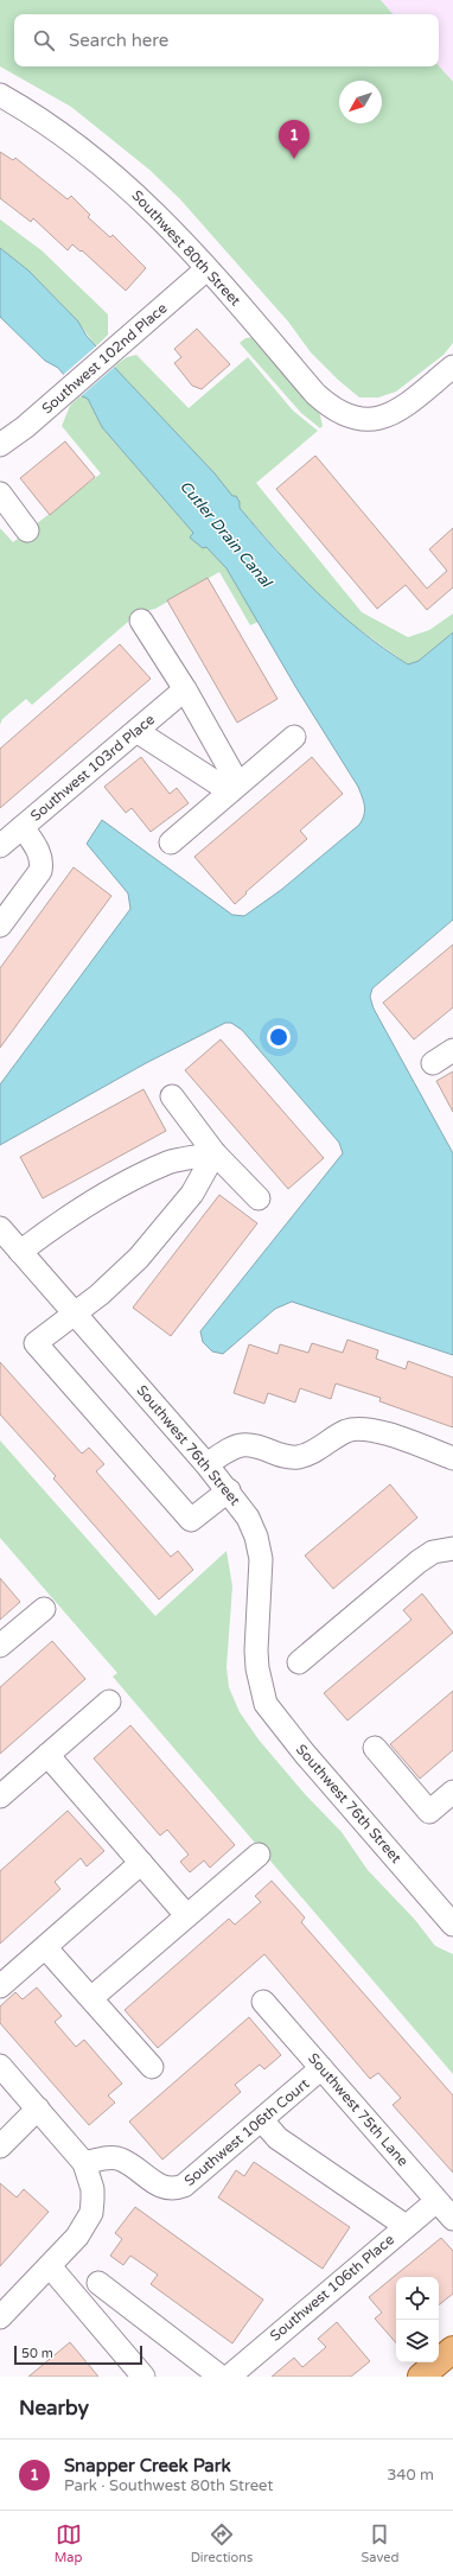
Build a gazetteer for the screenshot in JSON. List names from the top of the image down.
{
  "streets": {
    "street": [
      "Southwest 80th Street",
      "Southwest 102nd Place",
      "Southwest 103rd Place",
      "Southwest 76th Street",
      "Southwest 75th Lane",
      "Southwest 106th Court",
      "Southwest 106th Place"
    ]
  },
  "crossings": [
    ["Southwest 80th Street", "Southwest 102nd Place"],
    ["Southwest 75th Lane", "Southwest 106th Court"],
    ["Southwest 75th Lane", "Southwest 106th Place"]
  ],
  "water": ["Cutler Drain Canal"],
  "scale_bar": "50 m",
  "north": "bottom left",
  "page": {
    "search": "Search here",
    "pins": "1",
    "scale": "50 m",
    "heading": "Nearby",
    "list": [
      {
        "mark": "1",
        "name": "Snapper Creek Park",
        "note": "Park · Southwest 80th Street",
        "value": "340 m"
      }
    ],
    "nav": ["Map", "Directions", "Saved"]
  }
}
